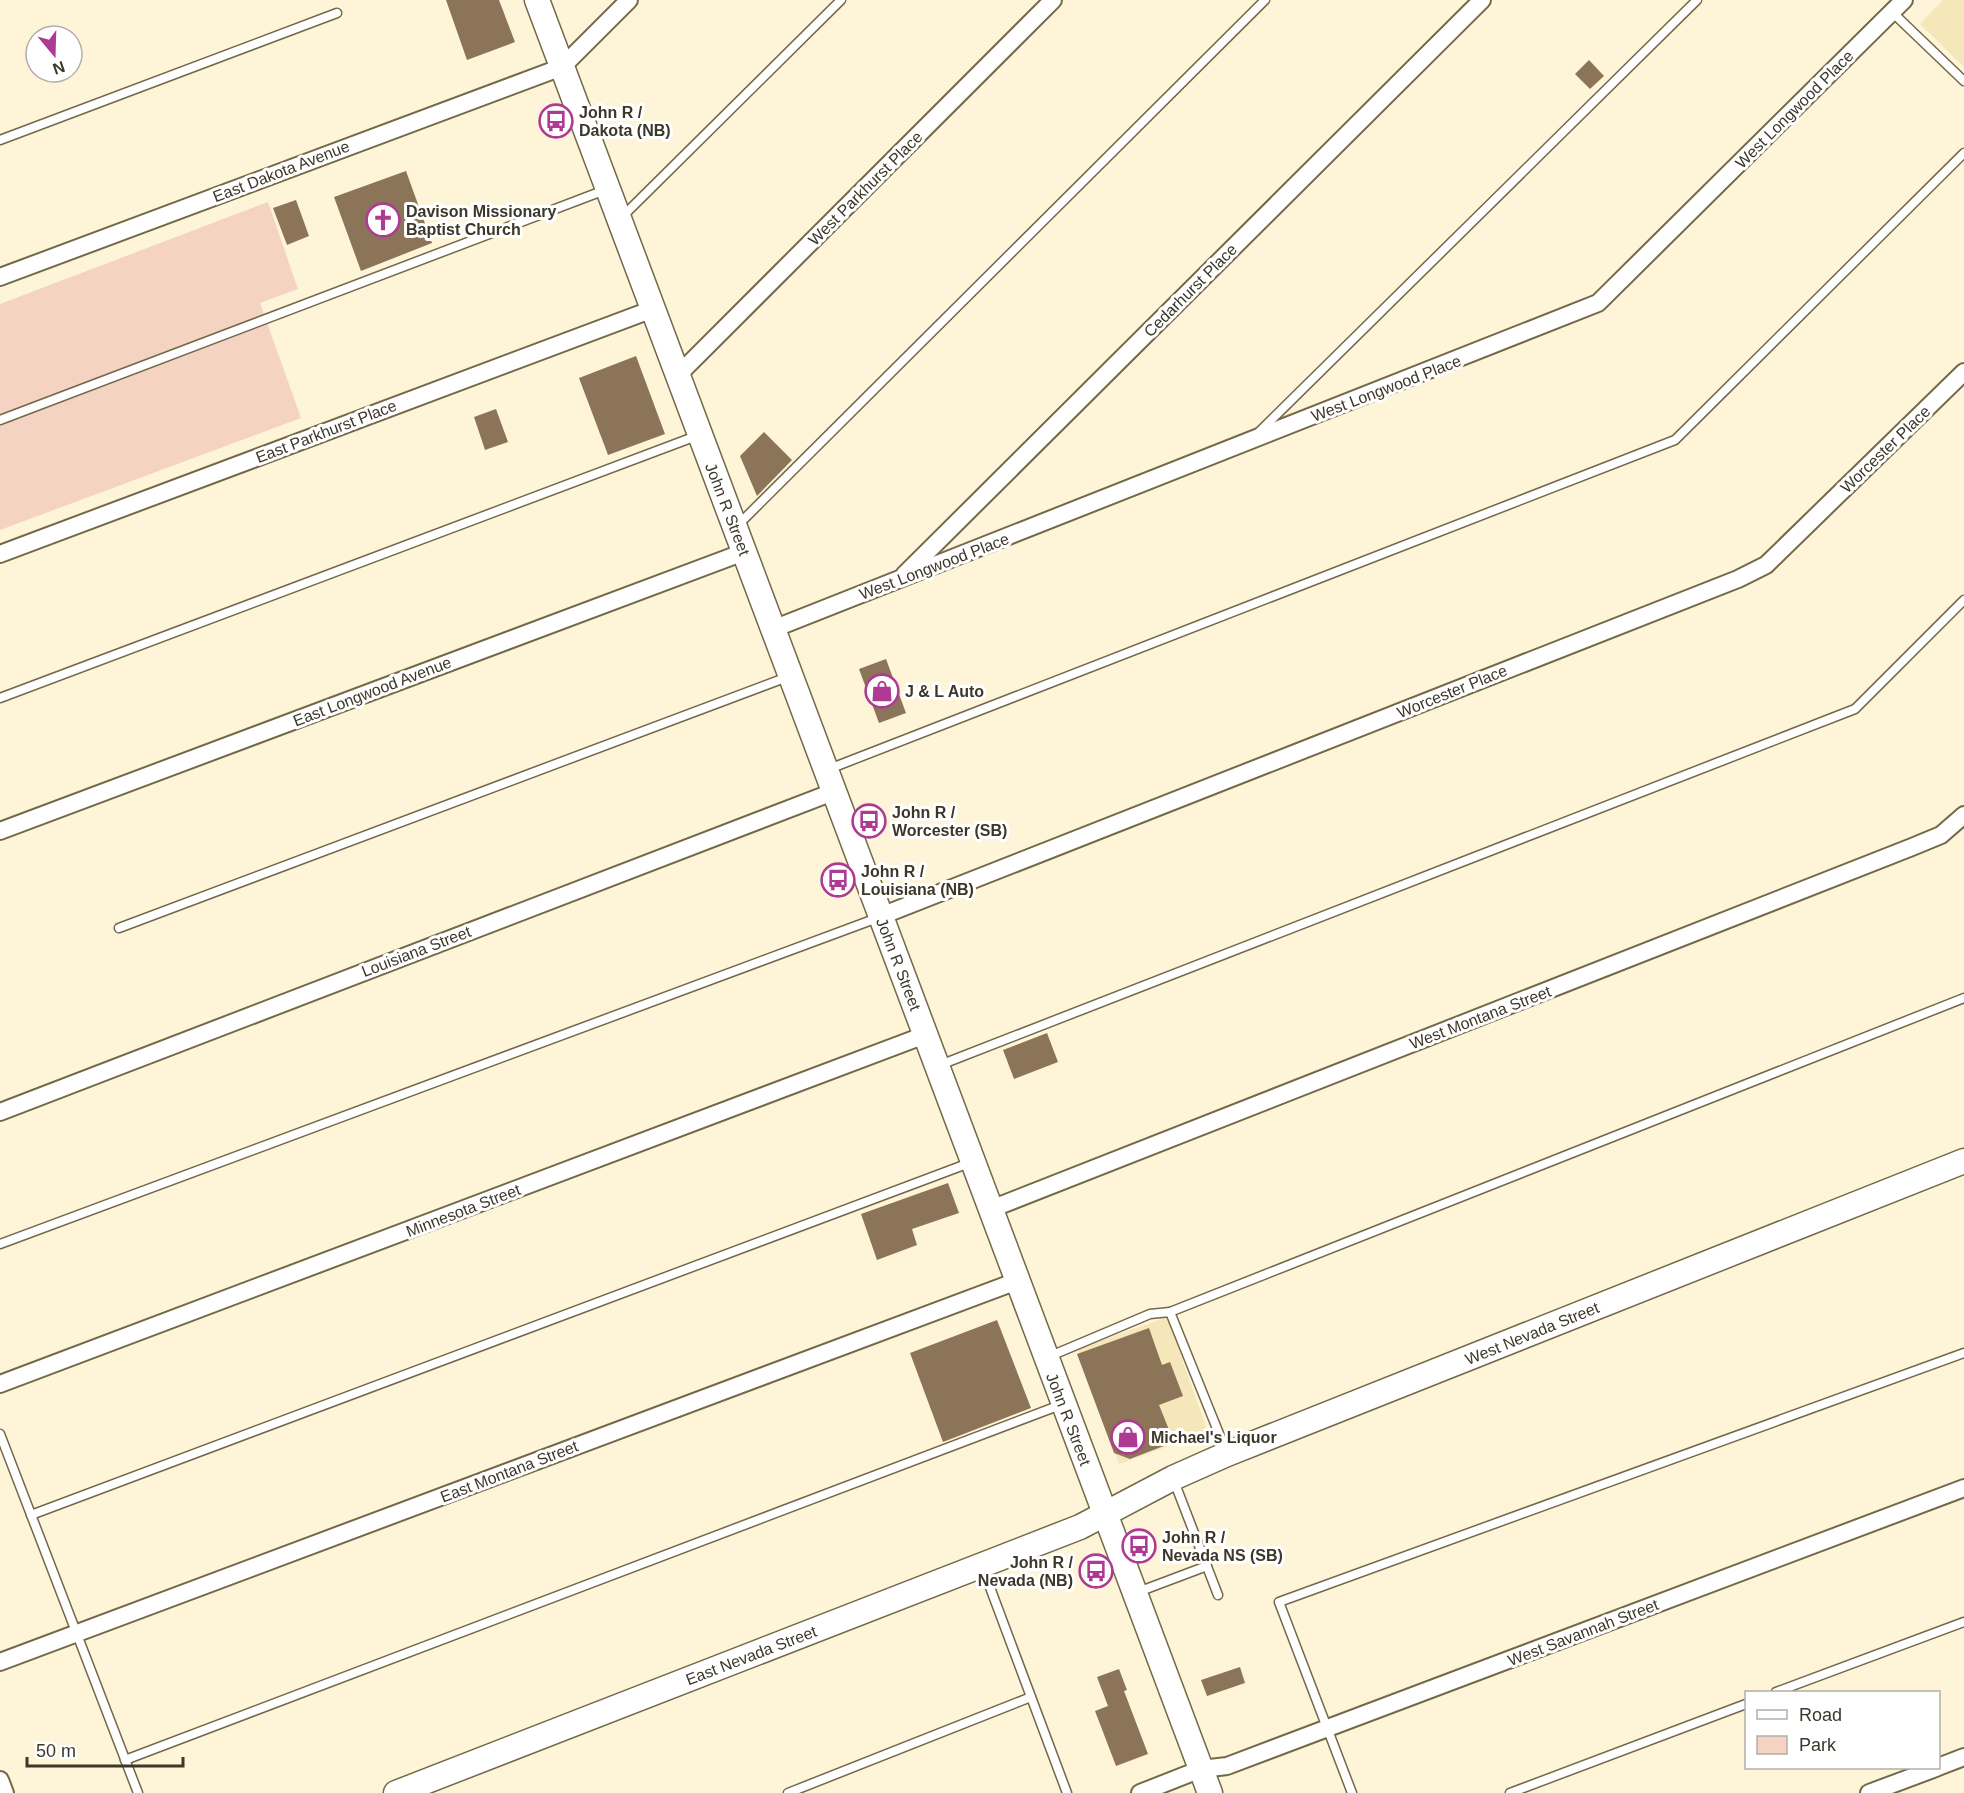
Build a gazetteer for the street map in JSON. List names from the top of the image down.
{
  "streets": {
    "main road": ["John R Street", "West Nevada Street", "East Nevada Street"],
    "street": [
      "West Longwood Place",
      "East Dakota Avenue",
      "West Parkhurst Place",
      "Cedarhurst Place",
      "East Parkhurst Place",
      "Worcester Place",
      "East Longwood Avenue",
      "Louisiana Street",
      "West Montana Street",
      "Minnesota Street",
      "East Montana Street",
      "West Savannah Street"
    ]
  },
  "crossings": [
    ["West Longwood Place", "Cedarhurst Place"],
    ["West Longwood Place", "John R Street"],
    ["East Dakota Avenue", "John R Street"],
    ["West Parkhurst Place", "John R Street"],
    ["East Parkhurst Place", "John R Street"],
    ["Worcester Place", "John R Street"],
    ["John R Street", "East Longwood Avenue"],
    ["John R Street", "Louisiana Street"],
    ["John R Street", "West Montana Street"],
    ["John R Street", "Minnesota Street"],
    ["John R Street", "West Nevada Street"],
    ["John R Street", "East Montana Street"],
    ["John R Street", "West Savannah Street"],
    ["John R Street", "East Nevada Street"],
    ["West Nevada Street", "East Nevada Street"]
  ],
  "places": {
    "bus stop": [
      "John R / Dakota (NB)",
      "John R / Worcester (SB)",
      "John R / Louisiana (NB)",
      "John R / Nevada NS (SB)",
      "John R / Nevada (NB)"
    ],
    "church": ["Davison Missionary Baptist Church"],
    "shop": ["J & L Auto", "Michael's Liquor"]
  },
  "legend": ["Road", "Park"],
  "scale_bar": "50 m",
  "north": "bottom"
}
